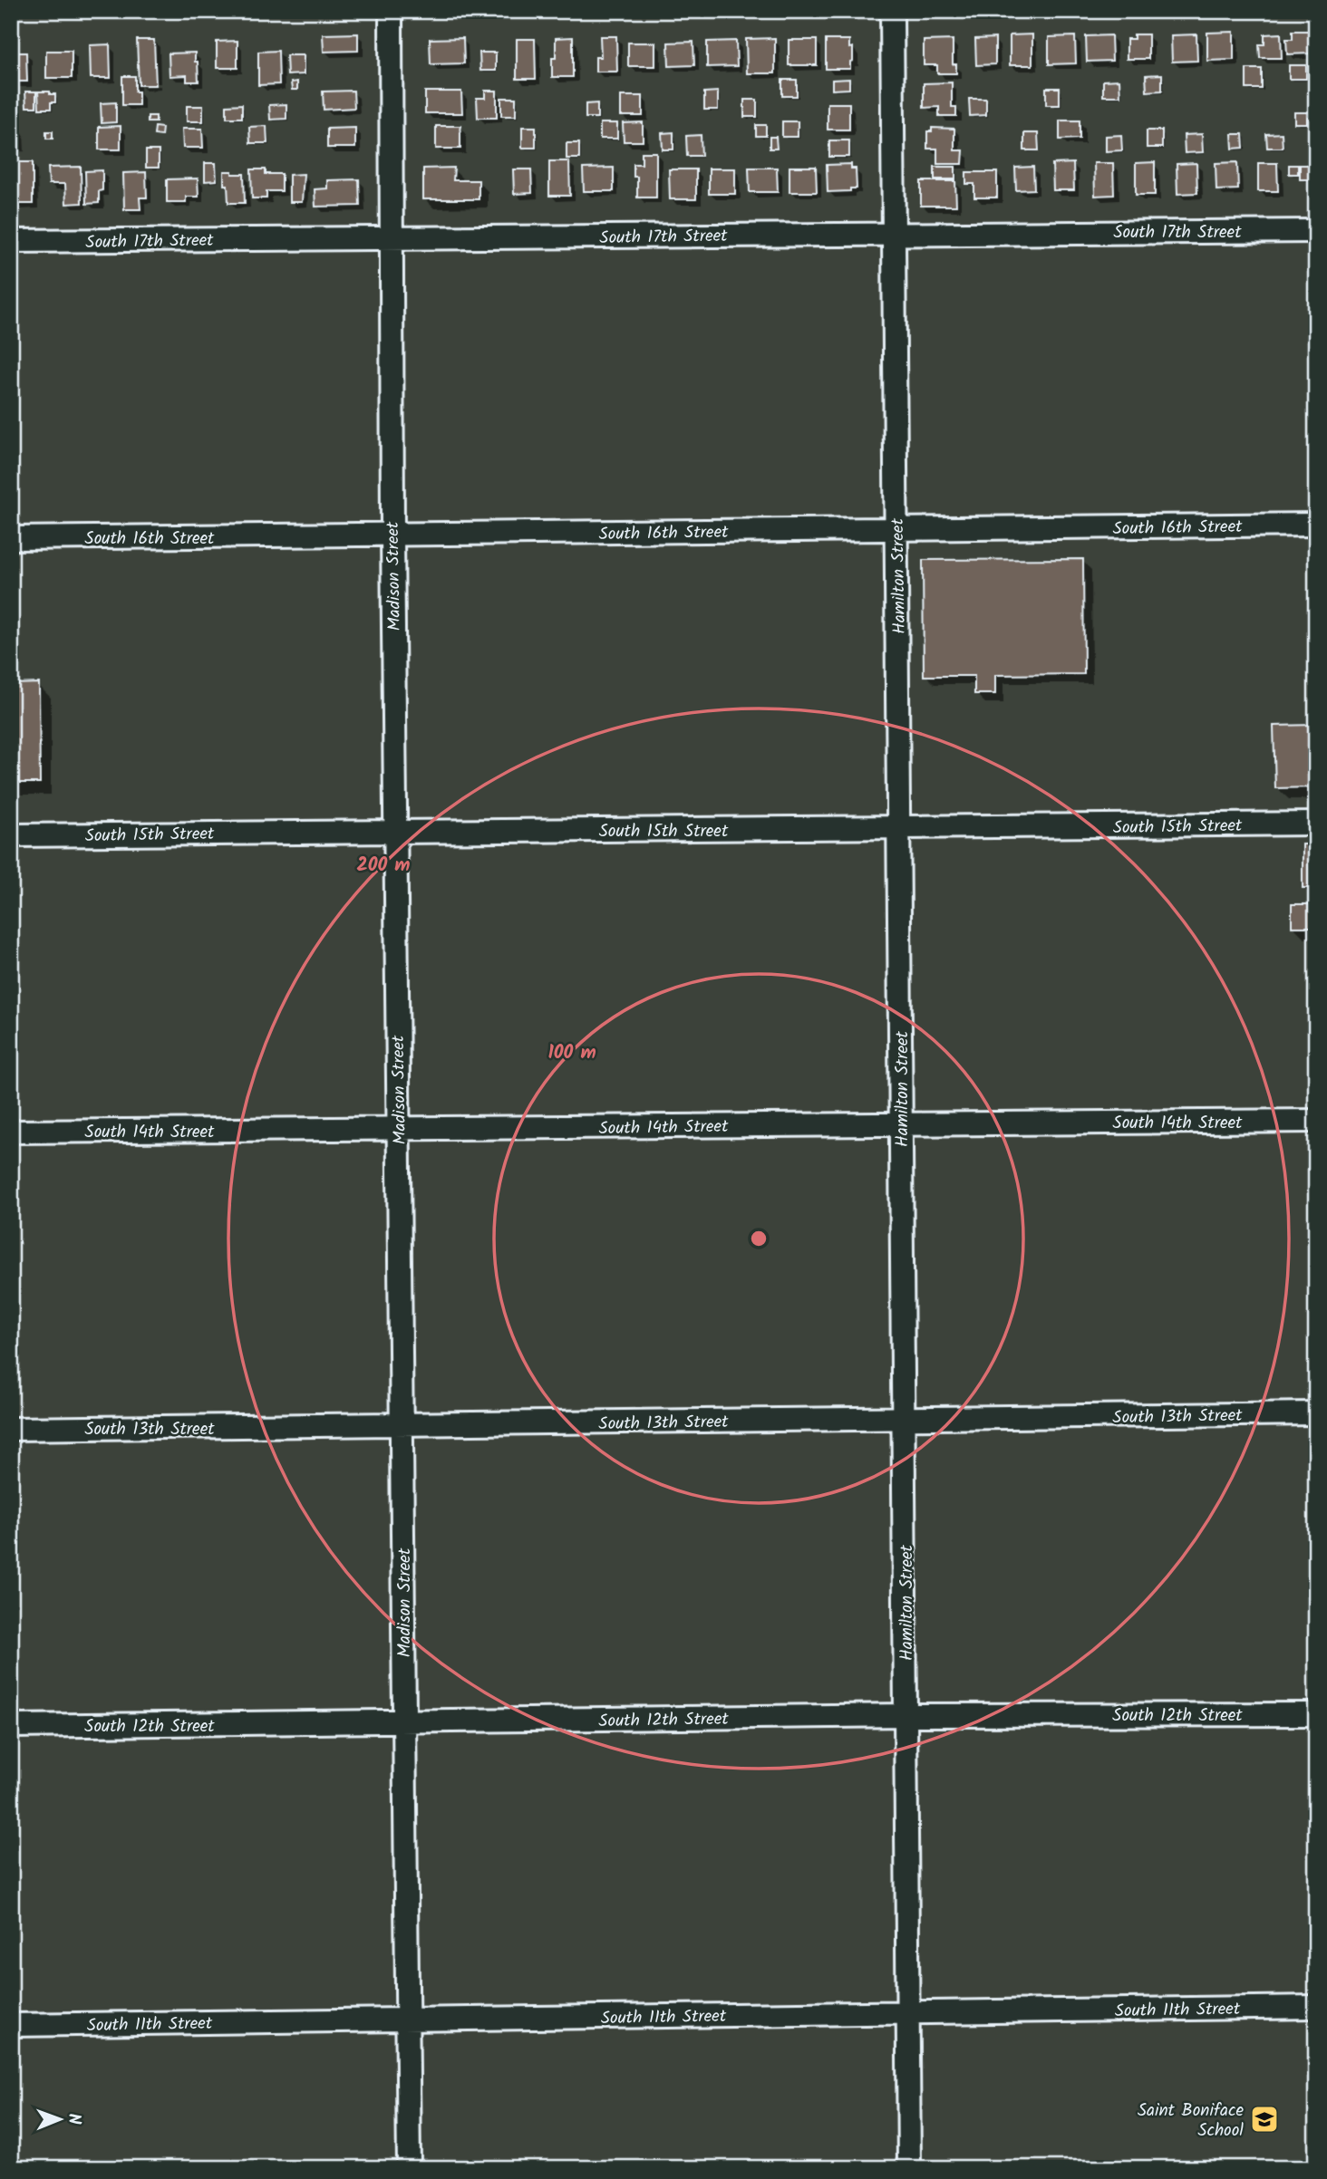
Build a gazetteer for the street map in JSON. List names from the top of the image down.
{
  "streets": {
    "street": [
      "South 17th Street",
      "South 16th Street",
      "Madison Street",
      "Hamilton Street",
      "South 15th Street",
      "South 14th Street",
      "South 13th Street",
      "South 12th Street",
      "South 11th Street"
    ]
  },
  "crossings": [
    ["South 17th Street", "Madison Street"],
    ["South 17th Street", "Hamilton Street"],
    ["South 16th Street", "Madison Street"],
    ["South 16th Street", "Hamilton Street"],
    ["Madison Street", "South 15th Street"],
    ["Madison Street", "South 14th Street"],
    ["Madison Street", "South 13th Street"],
    ["Madison Street", "South 12th Street"],
    ["Madison Street", "South 11th Street"],
    ["Hamilton Street", "South 15th Street"],
    ["Hamilton Street", "South 14th Street"],
    ["Hamilton Street", "South 13th Street"],
    ["Hamilton Street", "South 12th Street"],
    ["Hamilton Street", "South 11th Street"]
  ],
  "places": {
    "school or university": ["Saint Boniface School"]
  },
  "north": "right",
  "rings": ["200 m", "100 m"]
}
